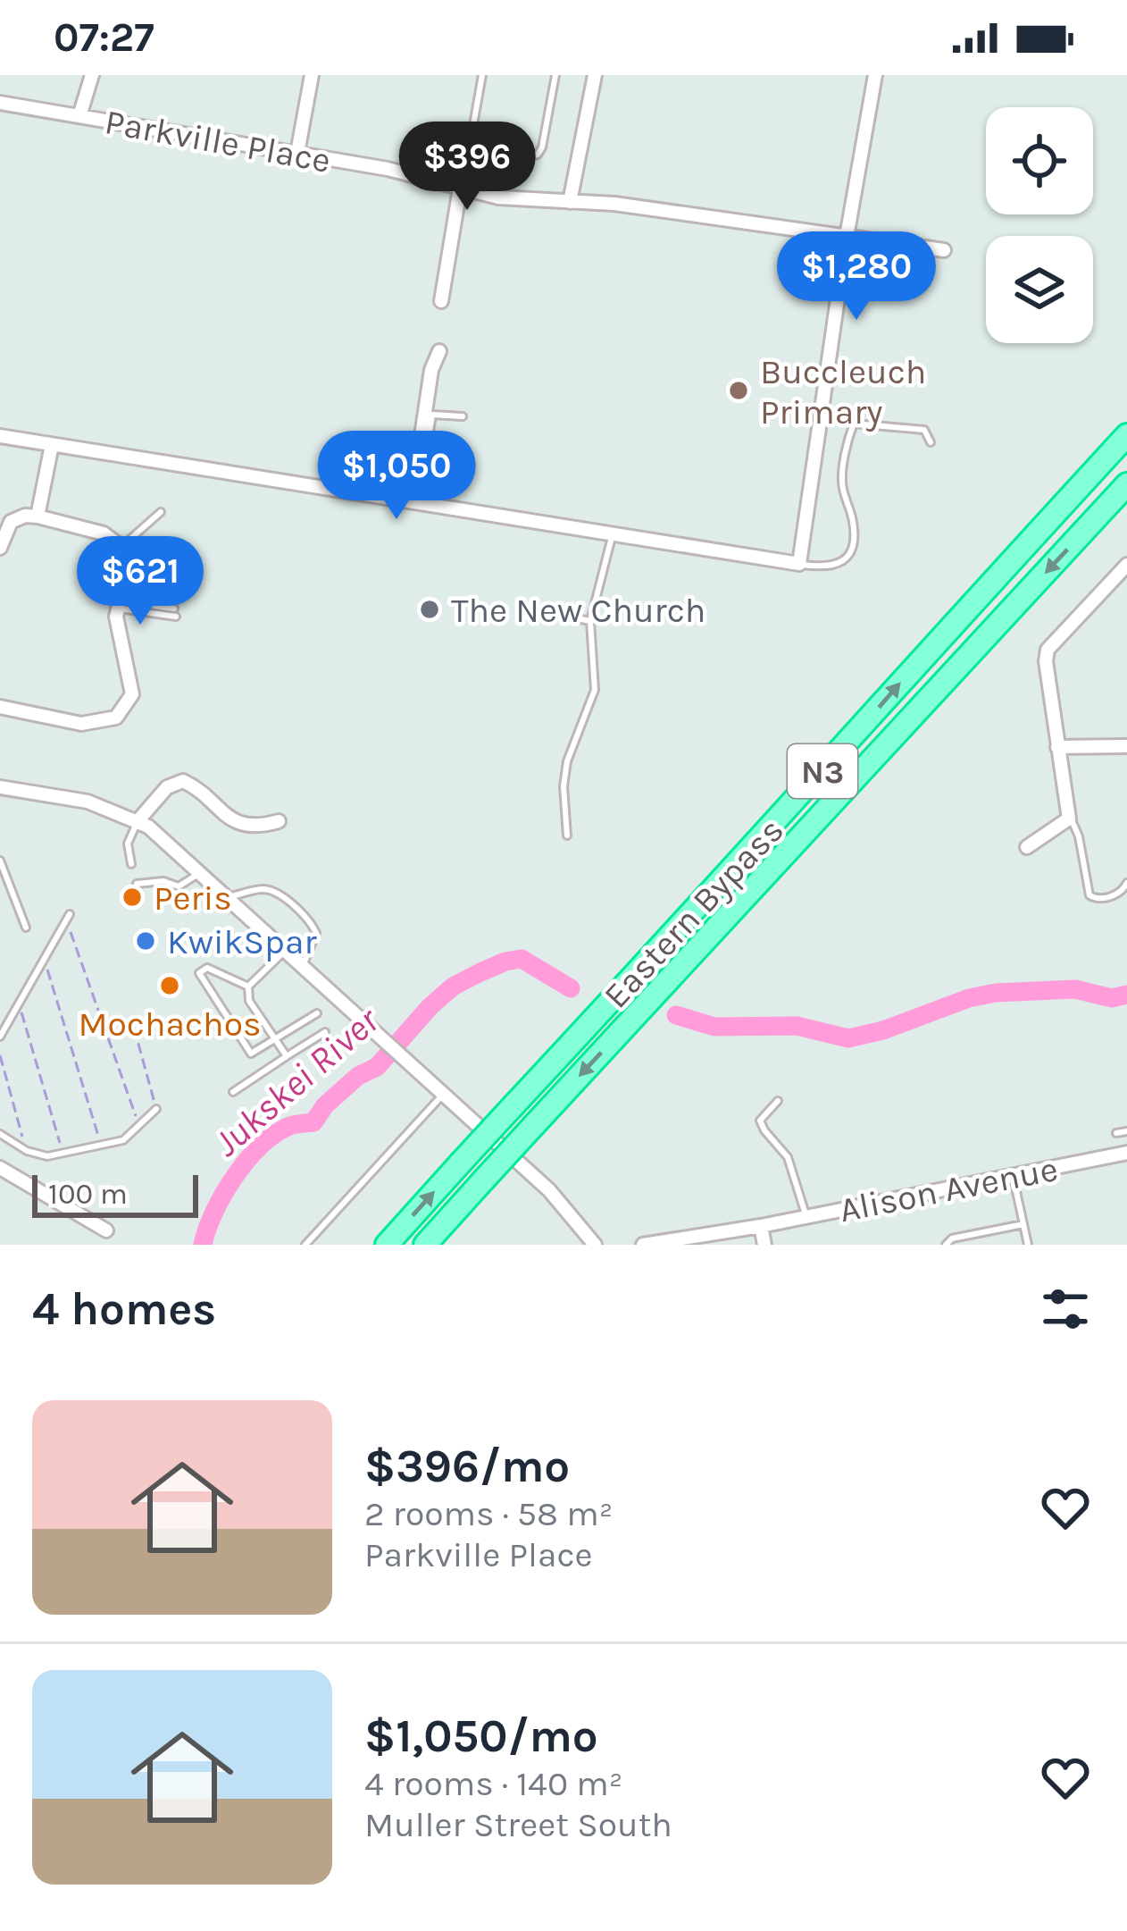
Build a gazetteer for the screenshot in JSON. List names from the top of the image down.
{
  "streets": {
    "highway": ["N3", "Eastern Bypass"],
    "street": ["Parkville Place", "Alison Avenue"]
  },
  "water": ["Jukskei River"],
  "places": [
    "Buccleuch Primary",
    "The New Church",
    "Peris",
    "KwikSpar",
    "Mochachos"
  ],
  "scale_bar": "100 m",
  "page": {
    "status": "07:27",
    "price": [
      "$396",
      "$1,280",
      "$1,050",
      "$621"
    ],
    "scale": "100 m",
    "heading": "4 homes",
    "list": [
      {
        "name": "$396/mo",
        "note": "2 rooms · 58 m² · Parkville Place"
      },
      {
        "name": "$1,050/mo",
        "note": "4 rooms · 140 m² · Muller Street South"
      }
    ]
  }
}
